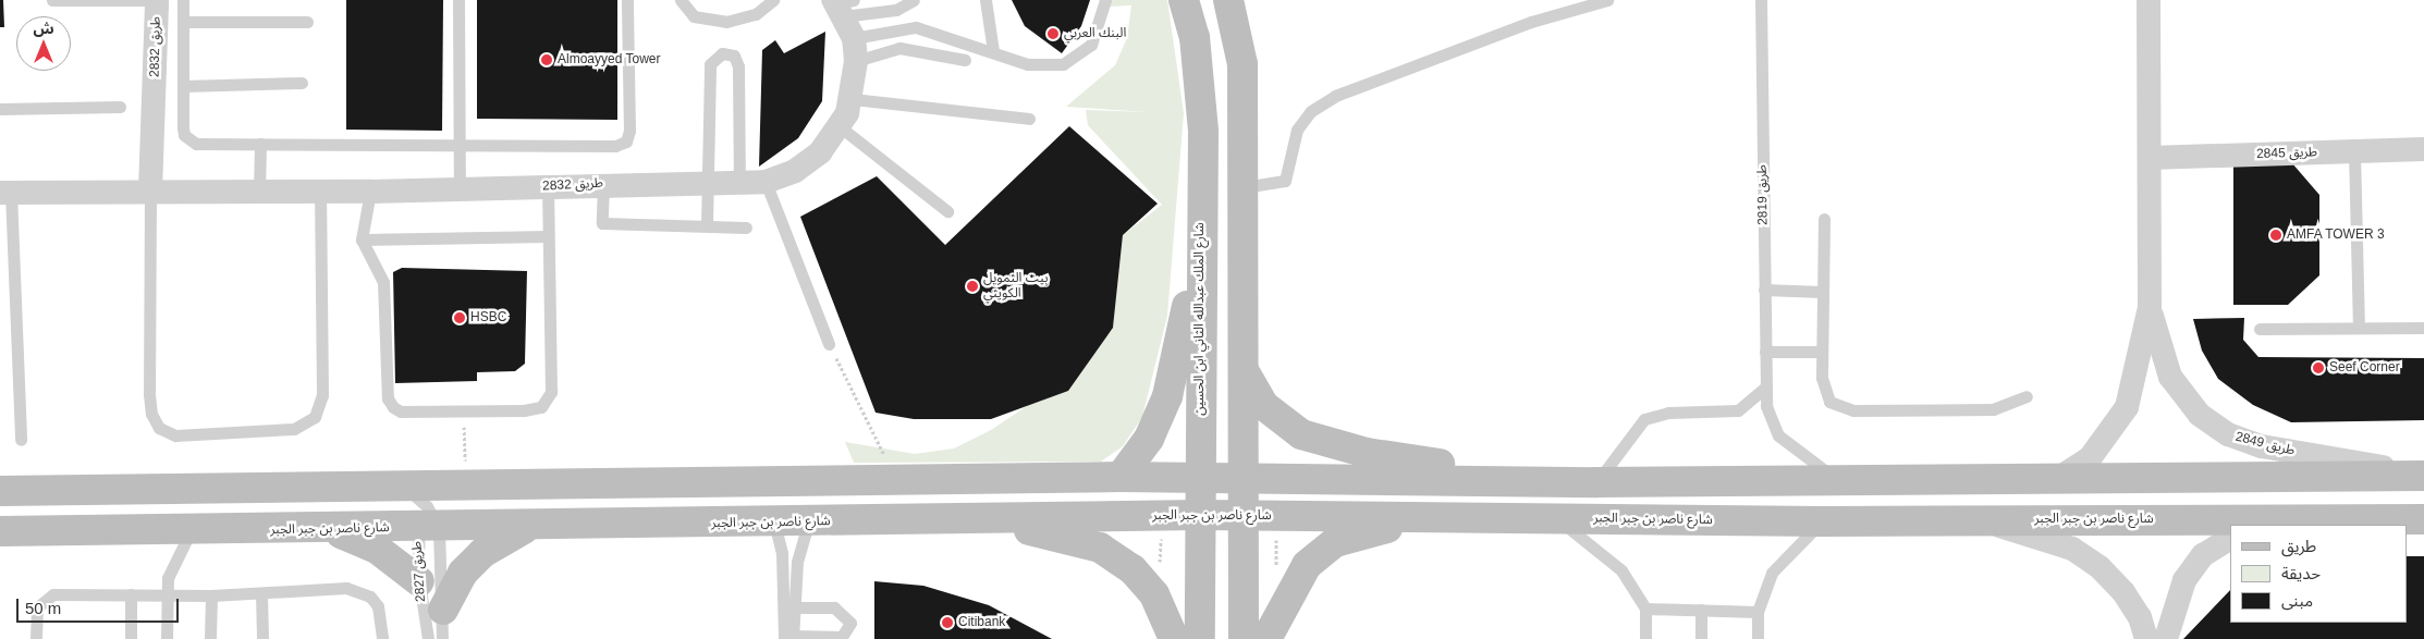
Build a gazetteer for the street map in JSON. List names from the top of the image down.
{
  "streets": {
    "main road": ["شارع الملك عبدالله الثاني ابن الحسين", "شارع ناصر بن جبر الجبر"],
    "street": ["طريق 2832", "طريق 2845", "طريق 2849"],
    "lane": ["طريق 2819", "طريق 2827"]
  },
  "crossings": [
    ["طريق 2845", "طريق 2849"],
    ["شارع الملك عبدالله الثاني ابن الحسين", "شارع ناصر بن جبر الجبر"],
    ["شارع ناصر بن جبر الجبر", "طريق 2827"]
  ],
  "places": [
    "البنك العربي",
    "Almoayyed Tower",
    "AMFA TOWER 3",
    "بيت التمويل الكويتي",
    "HSBC",
    "Seef Corner",
    "Citibank"
  ],
  "legend": ["طريق", "حديقة", "مبنى"],
  "scale_bar": "50 m",
  "north": "top"
}
